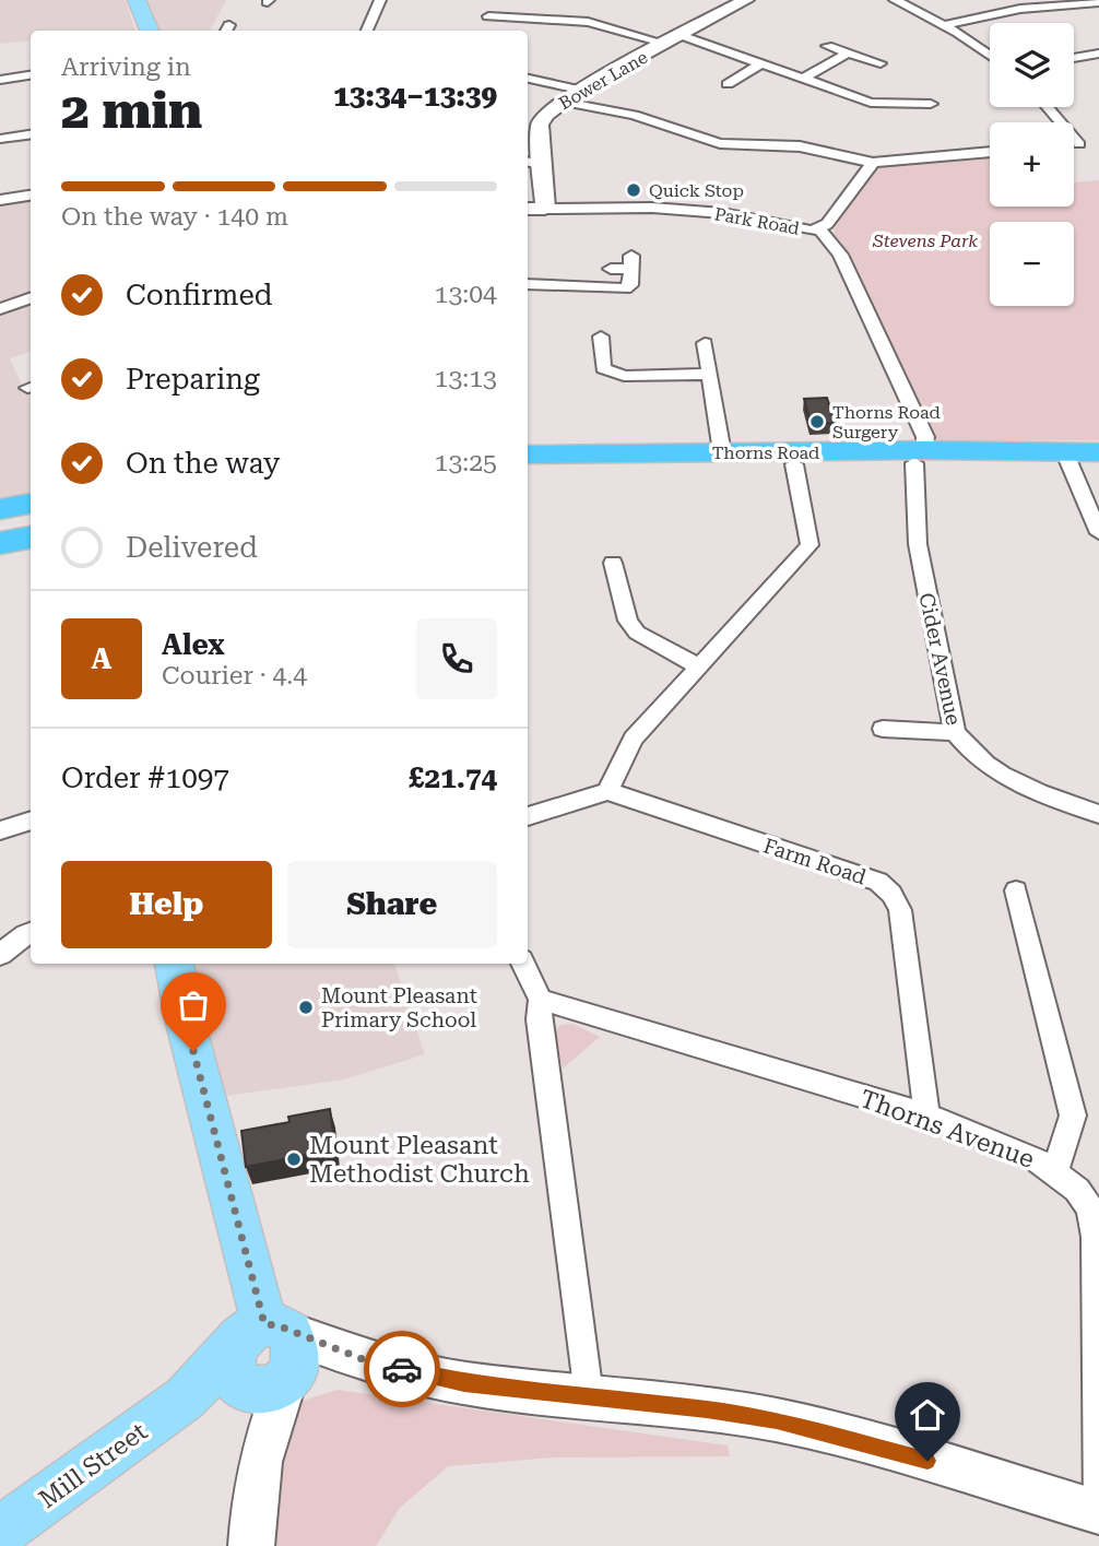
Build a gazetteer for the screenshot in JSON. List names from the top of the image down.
{
  "streets": {
    "highway": ["Thorns Road"],
    "main road": ["Mill Street"],
    "street": [
      "Bower Lane",
      "Park Road",
      "Cider Avenue",
      "Farm Road",
      "Thorns Avenue"
    ]
  },
  "crossings": [
    ["Bower Lane", "Park Road"],
    ["Park Road", "Cider Avenue"],
    ["Thorns Road", "Cider Avenue"],
    ["Farm Road", "Thorns Avenue"]
  ],
  "parks": ["Stevens Park"],
  "places": [
    "Quick Stop",
    "Thorns Road Surgery",
    "Mount Pleasant Primary School",
    "Mount Pleasant Methodist Church"
  ],
  "page": {
    "map_buttons": ["+", "−"],
    "heading": ["2 min", "Arriving in", "13:34–13:39"],
    "panel": [
      "Alex",
      "Courier · 4.4",
      "Order #1097",
      "£21.74"
    ],
    "bar": "On the way · 140 m",
    "list": [
      ["Confirmed", "13:04"],
      ["Preparing", "13:13"],
      ["On the way", "13:25"],
      "Delivered"
    ],
    "round": "A",
    "buttons": ["Help", "Share"]
  }
}
